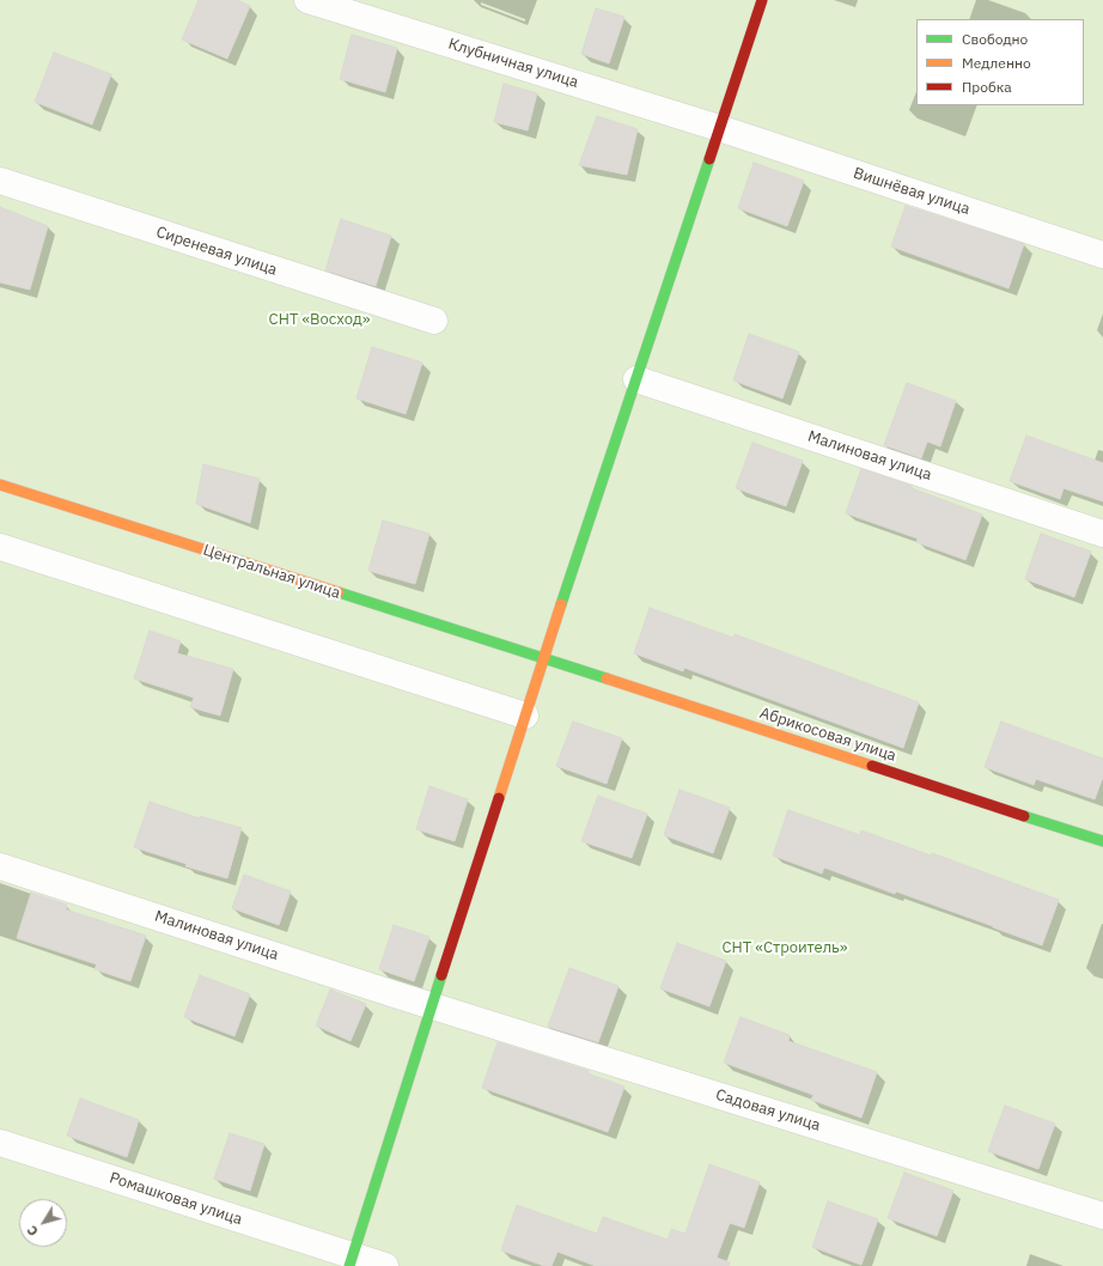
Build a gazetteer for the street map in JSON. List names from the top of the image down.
{
  "streets": {
    "street": [
      "Клубничная улица",
      "Вишнёвая улица",
      "Сиреневая улица",
      "Малиновая улица",
      "Центральная улица",
      "Абрикосовая улица",
      "Садовая улица",
      "Ромашковая улица"
    ]
  },
  "crossings": [
    ["Клубничная улица", "Вишнёвая улица"],
    ["Малиновая улица", "Садовая улица"],
    ["Центральная улица", "Абрикосовая улица"]
  ],
  "parks": ["СНТ «Восход»", "СНТ «Строитель»"],
  "legend": ["Свободно", "Медленно", "Пробка"],
  "north": "bottom left"
}
